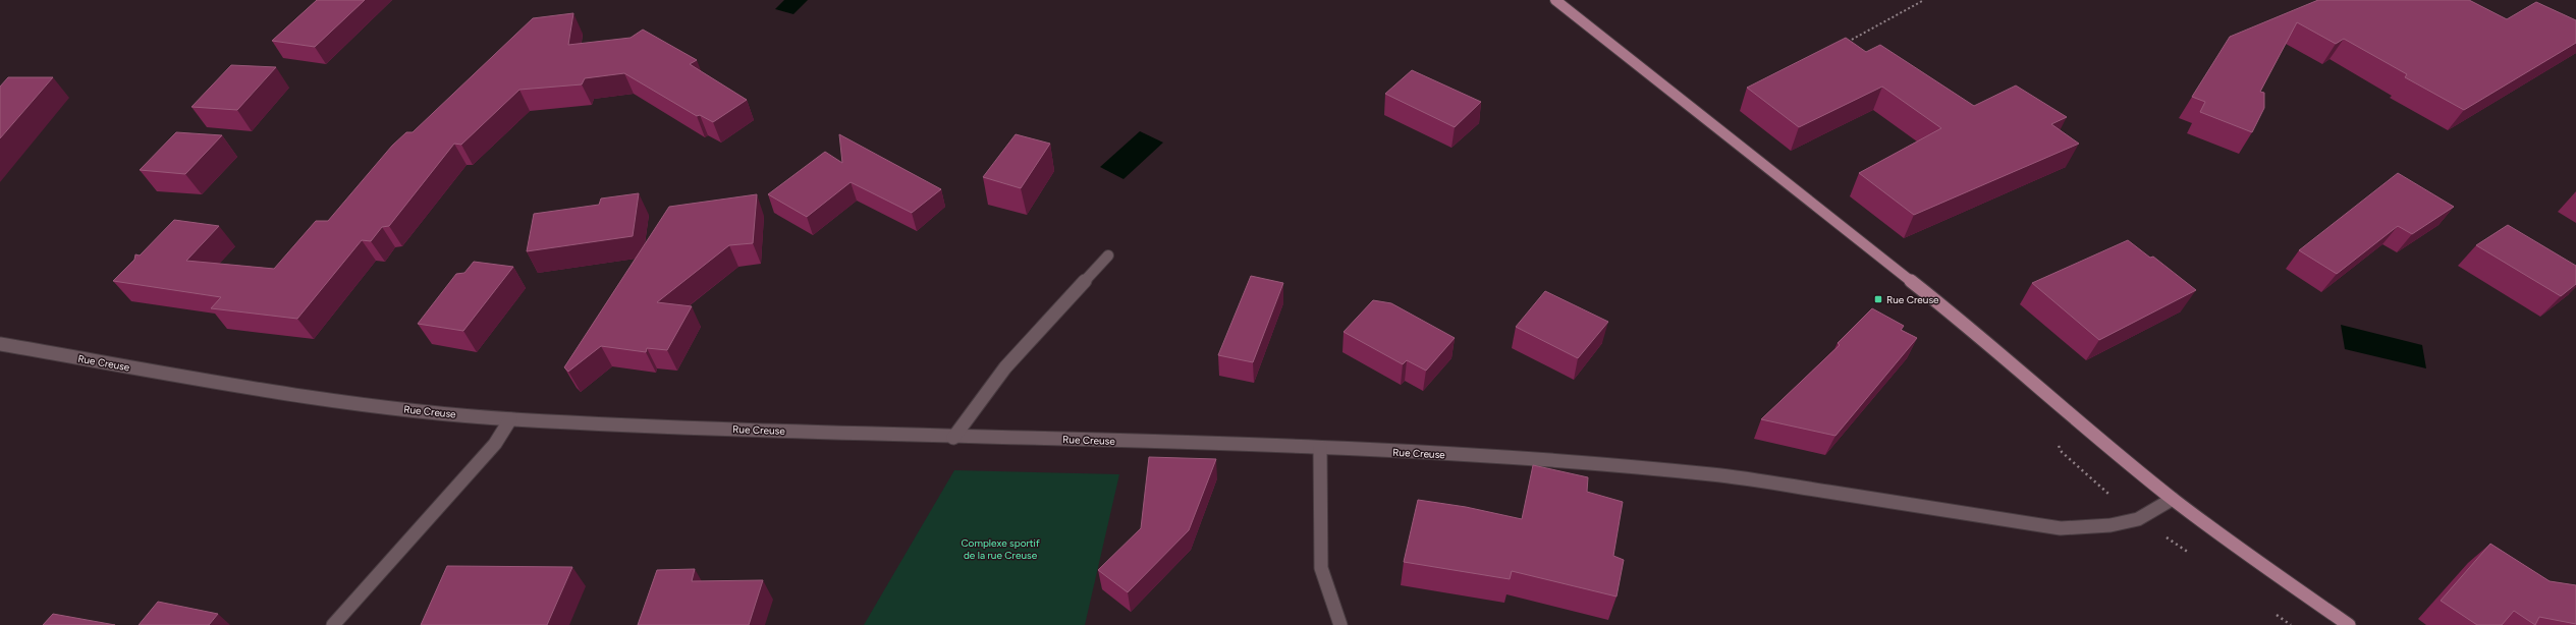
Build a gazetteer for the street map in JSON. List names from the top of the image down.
{
  "streets": {
    "street": ["Rue Creuse"]
  },
  "parks": ["Complexe sportif de la rue Creuse"],
  "places": {
    "transit": ["Rue Creuse"]
  }
}
